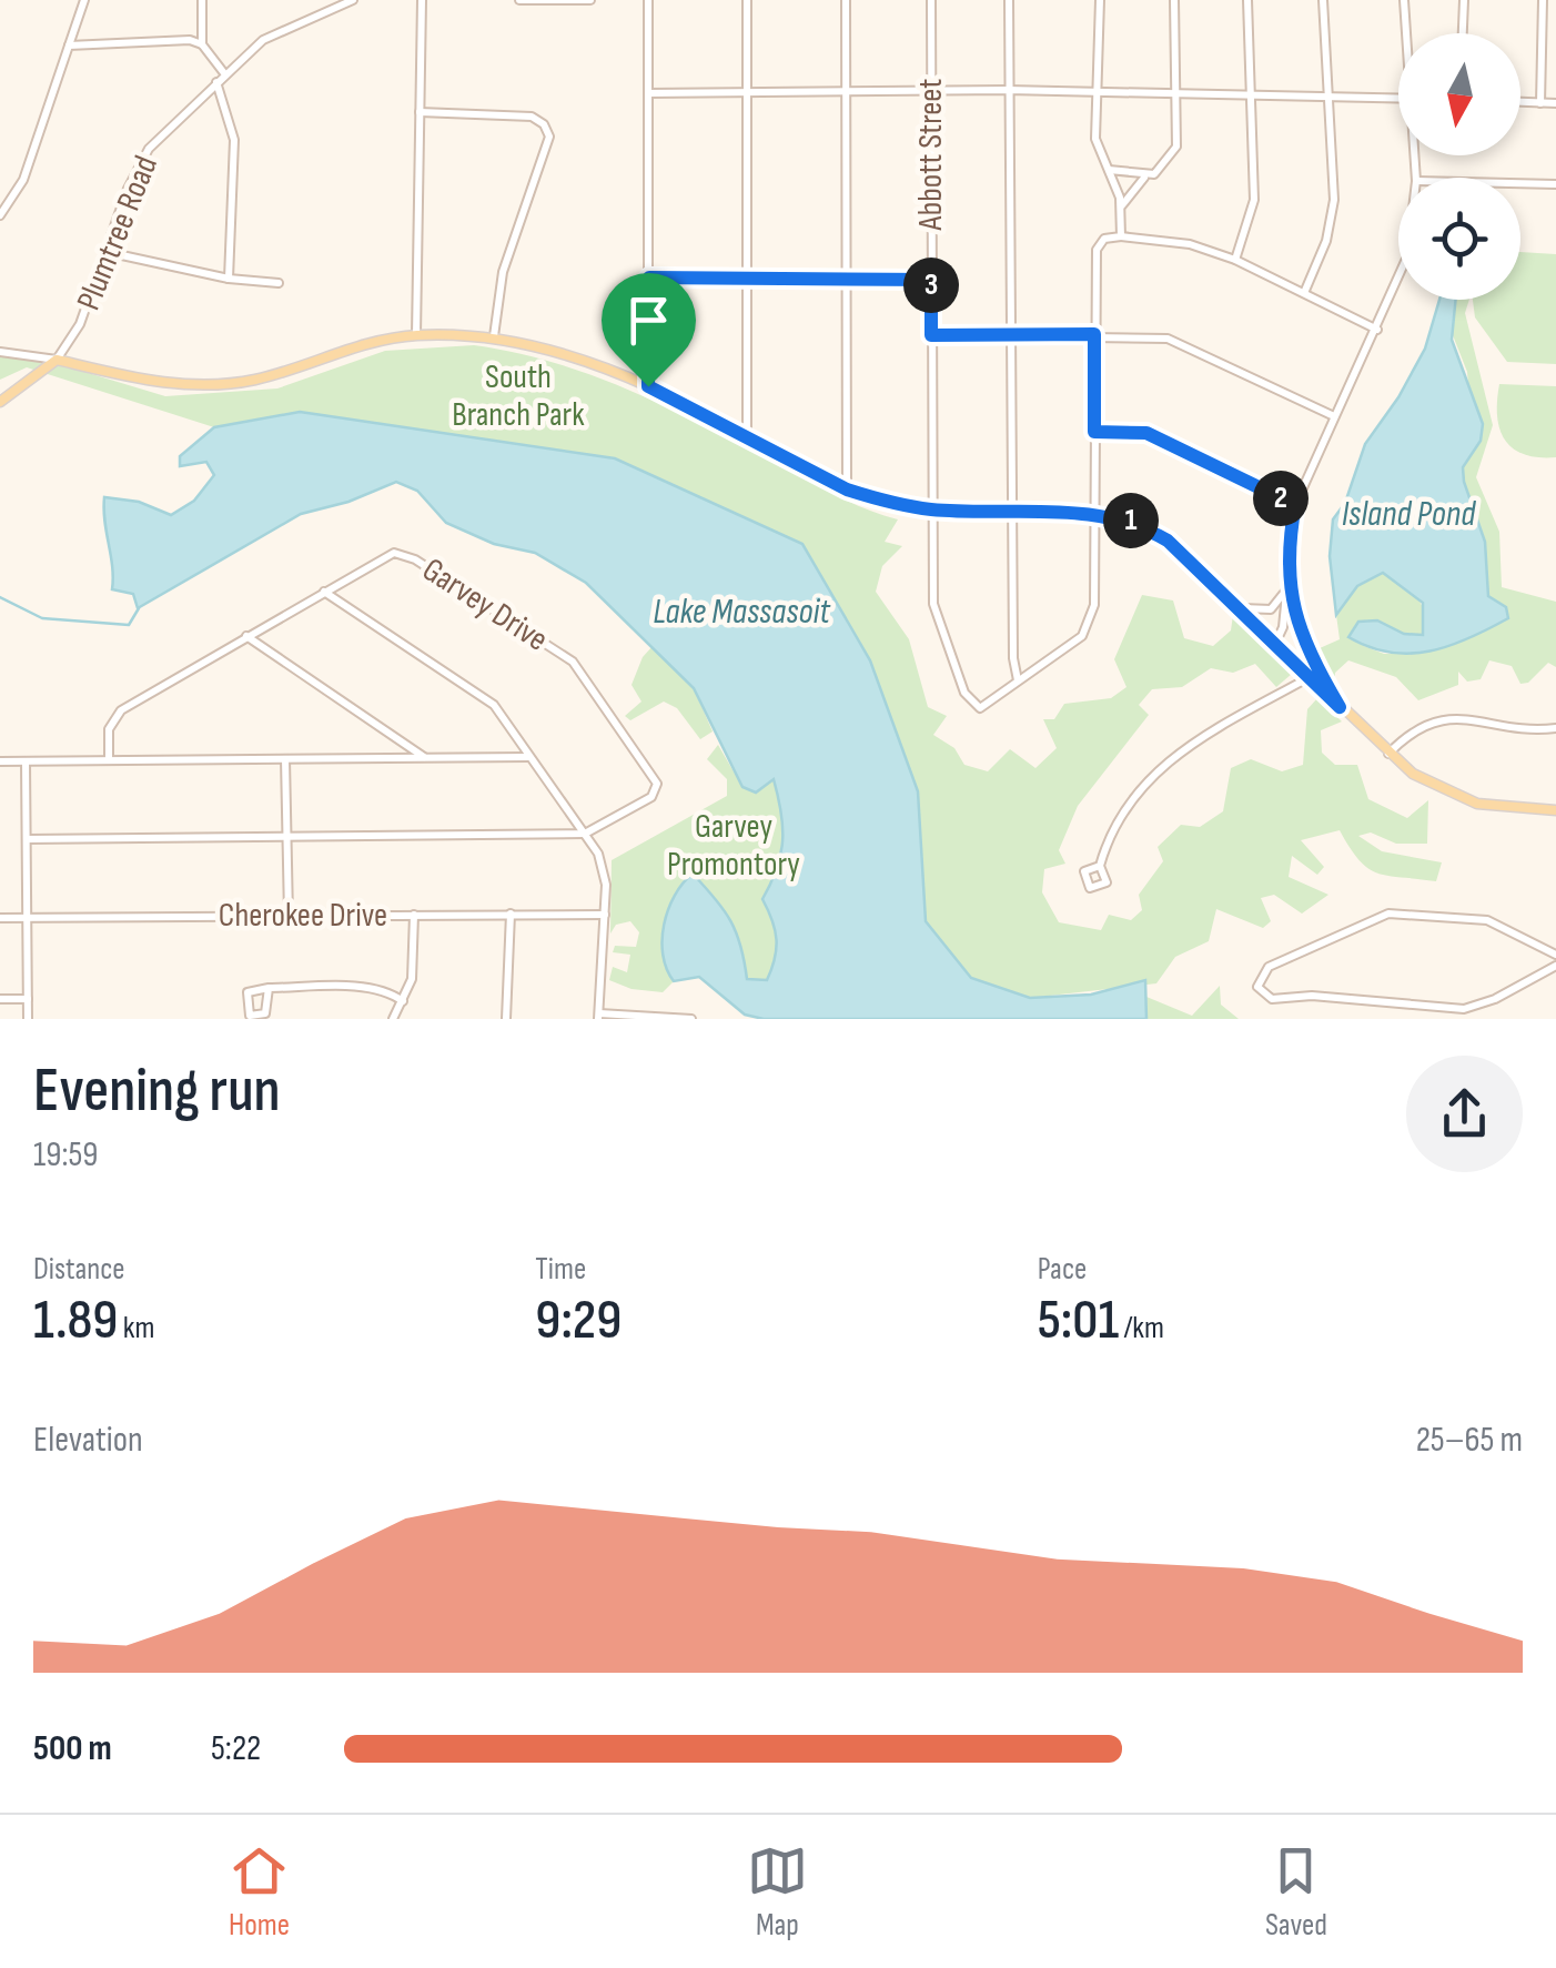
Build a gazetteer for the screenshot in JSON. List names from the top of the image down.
{
  "streets": {
    "main road": ["Plumtree Road"],
    "street": ["Abbott Street", "Garvey Drive", "Cherokee Drive"]
  },
  "water": ["Island Pond", "Lake Massasoit"],
  "parks": ["South Branch Park", "Garvey Promontory"],
  "north": "bottom",
  "page": {
    "pins": ["3", "2", "1"],
    "heading": ["Evening run", "19:59"],
    "stats": [
      ["Distance", "1.89 km"],
      ["Time", "9:29"],
      ["Pace", "5:01 /km"]
    ],
    "chart": ["Elevation", "25–65 m"],
    "list": [
      {
        "name": "500 m",
        "note": "5:22"
      }
    ],
    "tabs": ["Home", "Map", "Saved"]
  }
}
